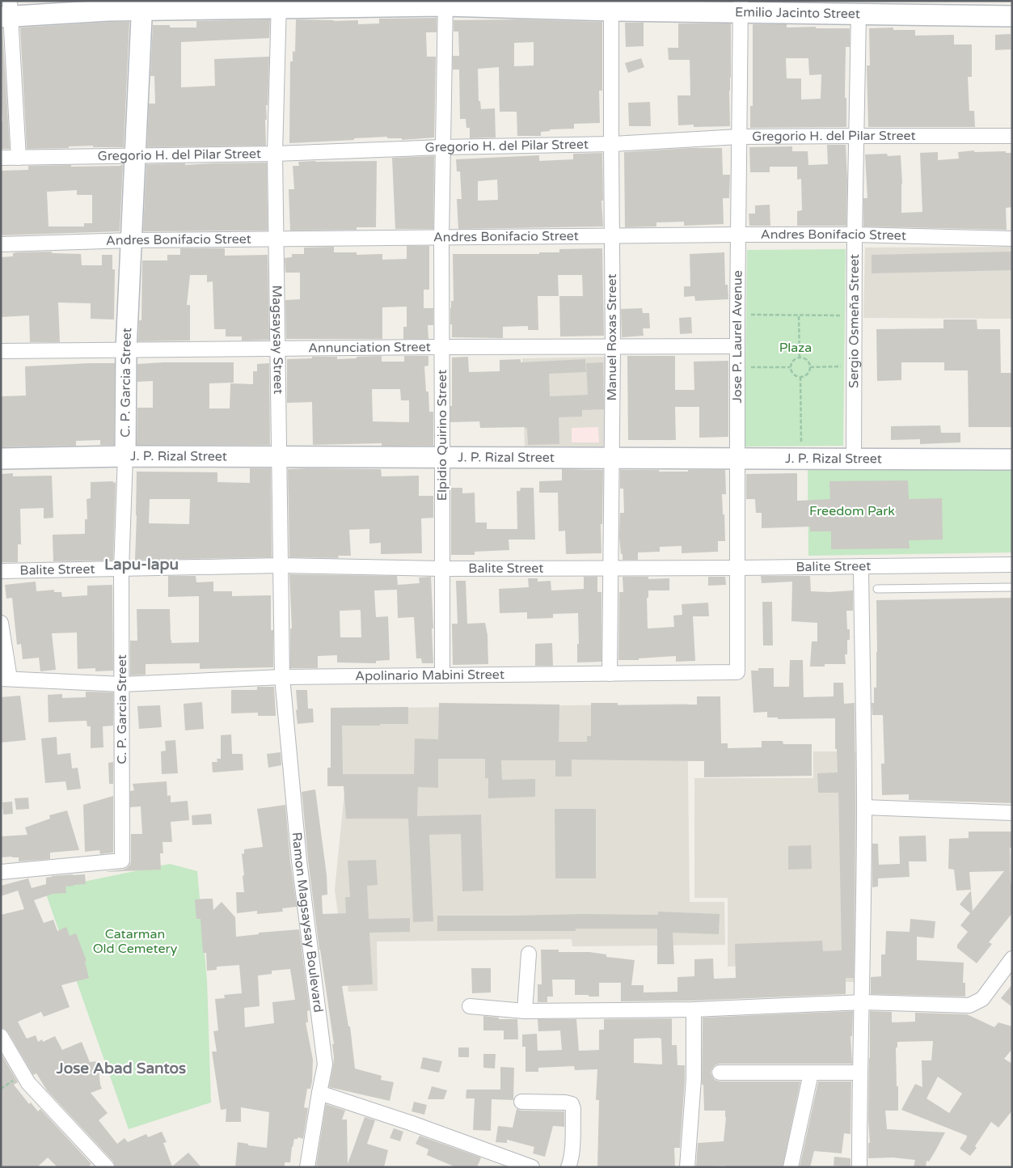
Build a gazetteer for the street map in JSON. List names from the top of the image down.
{
  "streets": {
    "main road": ["Emilio Jacinto Street", "C. P. Garcia Street", "J. P. Rizal Street"],
    "street": [
      "Gregorio H. del Pilar Street",
      "Andres Bonifacio Street",
      "Sergio Osmeña Street",
      "Jose P. Laurel Avenue",
      "Manuel Roxas Street",
      "Magsaysay Street",
      "Annunciation Street",
      "Elpidio Quirino Street",
      "Balite Street",
      "Apolinario Mabini Street",
      "Ramon Magsaysay Boulevard"
    ]
  },
  "crossings": [
    ["Emilio Jacinto Street", "Sergio Osmeña Street"],
    ["Emilio Jacinto Street", "Jose P. Laurel Avenue"],
    ["Emilio Jacinto Street", "Manuel Roxas Street"],
    ["Emilio Jacinto Street", "Magsaysay Street"],
    ["Emilio Jacinto Street", "C. P. Garcia Street"],
    ["Emilio Jacinto Street", "Elpidio Quirino Street"],
    ["Gregorio H. del Pilar Street", "Sergio Osmeña Street"],
    ["Gregorio H. del Pilar Street", "Jose P. Laurel Avenue"],
    ["Gregorio H. del Pilar Street", "Manuel Roxas Street"],
    ["Gregorio H. del Pilar Street", "Magsaysay Street"],
    ["Gregorio H. del Pilar Street", "C. P. Garcia Street"],
    ["Gregorio H. del Pilar Street", "Elpidio Quirino Street"],
    ["Andres Bonifacio Street", "Sergio Osmeña Street"],
    ["Andres Bonifacio Street", "Jose P. Laurel Avenue"],
    ["Andres Bonifacio Street", "Manuel Roxas Street"],
    ["Andres Bonifacio Street", "Magsaysay Street"],
    ["Andres Bonifacio Street", "C. P. Garcia Street"],
    ["Andres Bonifacio Street", "Elpidio Quirino Street"],
    ["Sergio Osmeña Street", "J. P. Rizal Street"],
    ["Jose P. Laurel Avenue", "Annunciation Street"],
    ["Jose P. Laurel Avenue", "J. P. Rizal Street"],
    ["Jose P. Laurel Avenue", "Balite Street"],
    ["Jose P. Laurel Avenue", "Apolinario Mabini Street"],
    ["Manuel Roxas Street", "Annunciation Street"],
    ["Manuel Roxas Street", "J. P. Rizal Street"],
    ["Manuel Roxas Street", "Balite Street"],
    ["Manuel Roxas Street", "Apolinario Mabini Street"],
    ["Magsaysay Street", "Annunciation Street"],
    ["Magsaysay Street", "J. P. Rizal Street"],
    ["Magsaysay Street", "Balite Street"],
    ["Magsaysay Street", "Apolinario Mabini Street"],
    ["Magsaysay Street", "Ramon Magsaysay Boulevard"],
    ["Annunciation Street", "C. P. Garcia Street"],
    ["Annunciation Street", "Elpidio Quirino Street"],
    ["C. P. Garcia Street", "J. P. Rizal Street"],
    ["C. P. Garcia Street", "Balite Street"],
    ["C. P. Garcia Street", "Apolinario Mabini Street"],
    ["Elpidio Quirino Street", "J. P. Rizal Street"],
    ["Elpidio Quirino Street", "Balite Street"],
    ["Elpidio Quirino Street", "Apolinario Mabini Street"],
    ["Apolinario Mabini Street", "Ramon Magsaysay Boulevard"]
  ],
  "districts": ["Lapu-lapu", "Jose Abad Santos"],
  "parks": ["Plaza", "Freedom Park", "Catarman Old Cemetery"]
}
